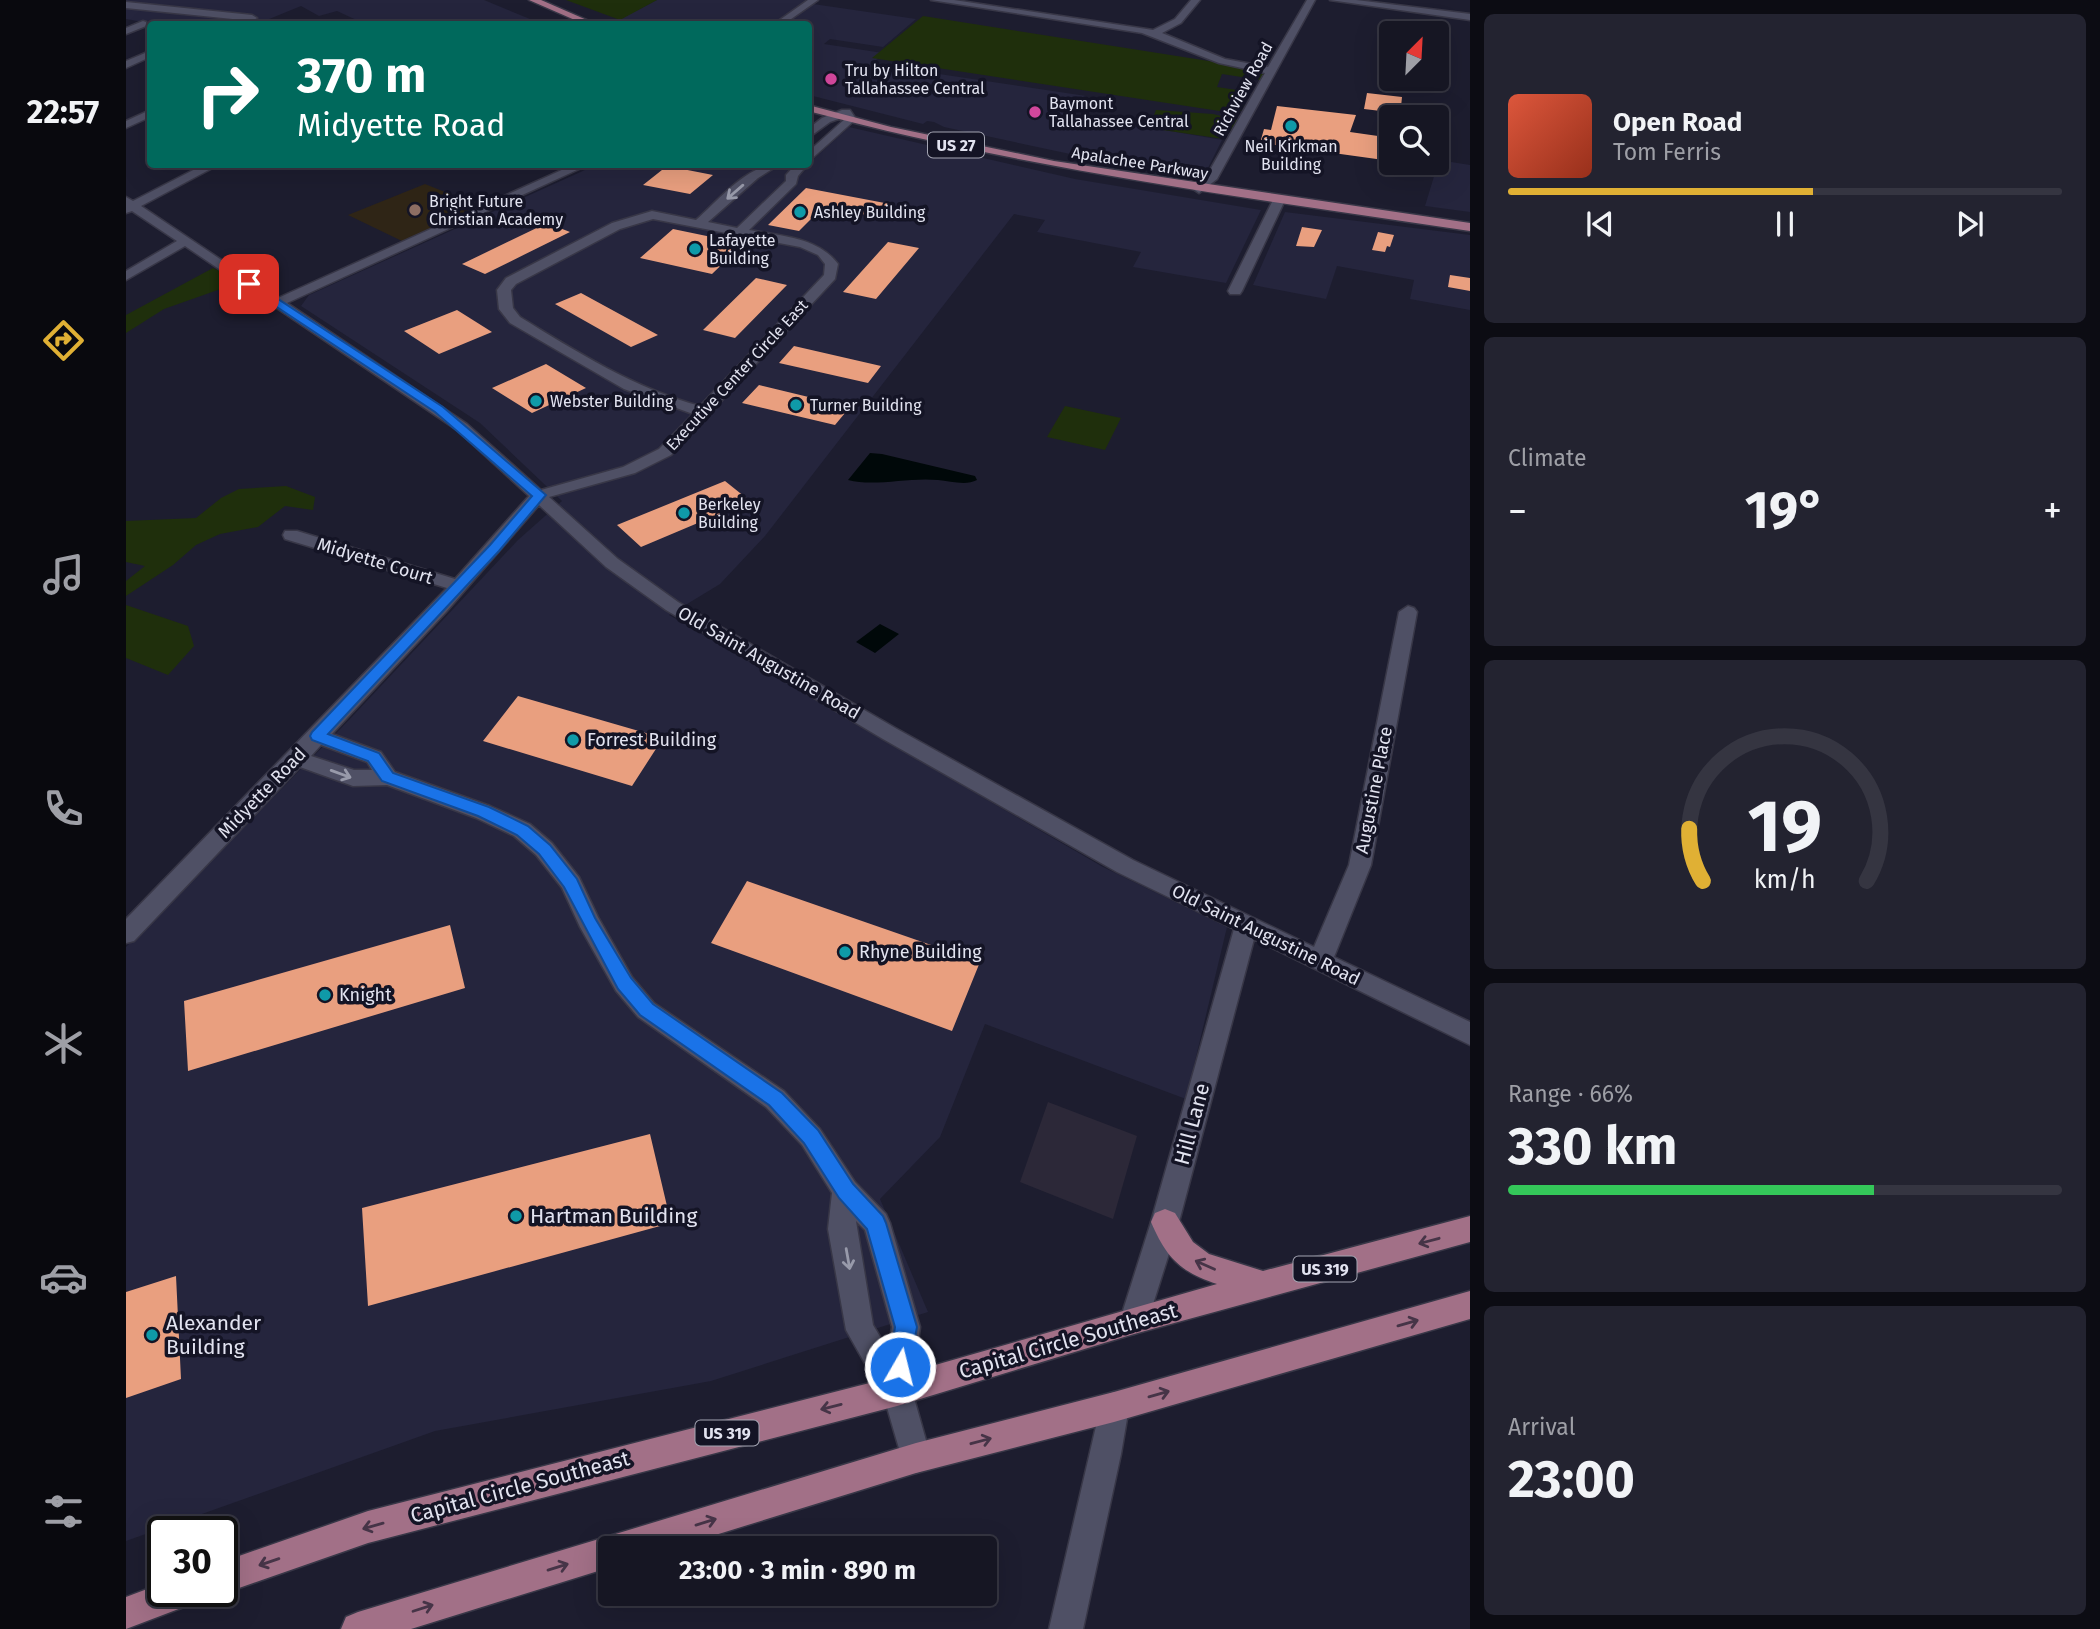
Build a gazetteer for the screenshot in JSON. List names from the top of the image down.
{
  "streets": {
    "main road": [
      "US 27",
      "Apalachee Parkway",
      "US 319",
      "Capital Circle Southeast"
    ],
    "street": [
      "Richview Road",
      "Executive Center Circle East",
      "Midyette Court",
      "Old Saint Augustine Road",
      "Augustine Place",
      "Midyette Road",
      "Hill Lane"
    ]
  },
  "crossings": [
    ["Richview Road", "Apalachee Parkway"],
    ["Executive Center Circle East", "Old Saint Augustine Road"],
    ["Executive Center Circle East", "Midyette Road"],
    ["Midyette Court", "Midyette Road"],
    ["Old Saint Augustine Road", "Augustine Place"],
    ["Old Saint Augustine Road", "Midyette Road"],
    ["Old Saint Augustine Road", "Hill Lane"],
    ["Hill Lane", "Capital Circle Southeast"]
  ],
  "places": [
    "Tru by Hilton Tallahassee Central",
    "Baymont Tallahassee Central",
    "Neil Kirkman Building",
    "Bright Future Christian Academy",
    "Ashley Building",
    "Lafayette Building",
    "Webster Building",
    "Turner Building",
    "Berkeley Building",
    "Forrest Building",
    "Rhyne Building",
    "Knight",
    "Hartman Building",
    "Alexander Building"
  ],
  "north": "top right",
  "page": {
    "tabs": "22:57",
    "turn": ["370 m", "Midyette Road"],
    "song": ["Open Road", "Tom Ferris"],
    "tile": [
      "Climate",
      ["Range · 66%", "330 km"],
      ["Arrival", "23:00"]
    ],
    "heat": ["−", "19°", "+"],
    "limit": "30",
    "trip": "23:00 · 3 min · 890 m",
    "gauge": ["19", "km/h"]
  }
}
